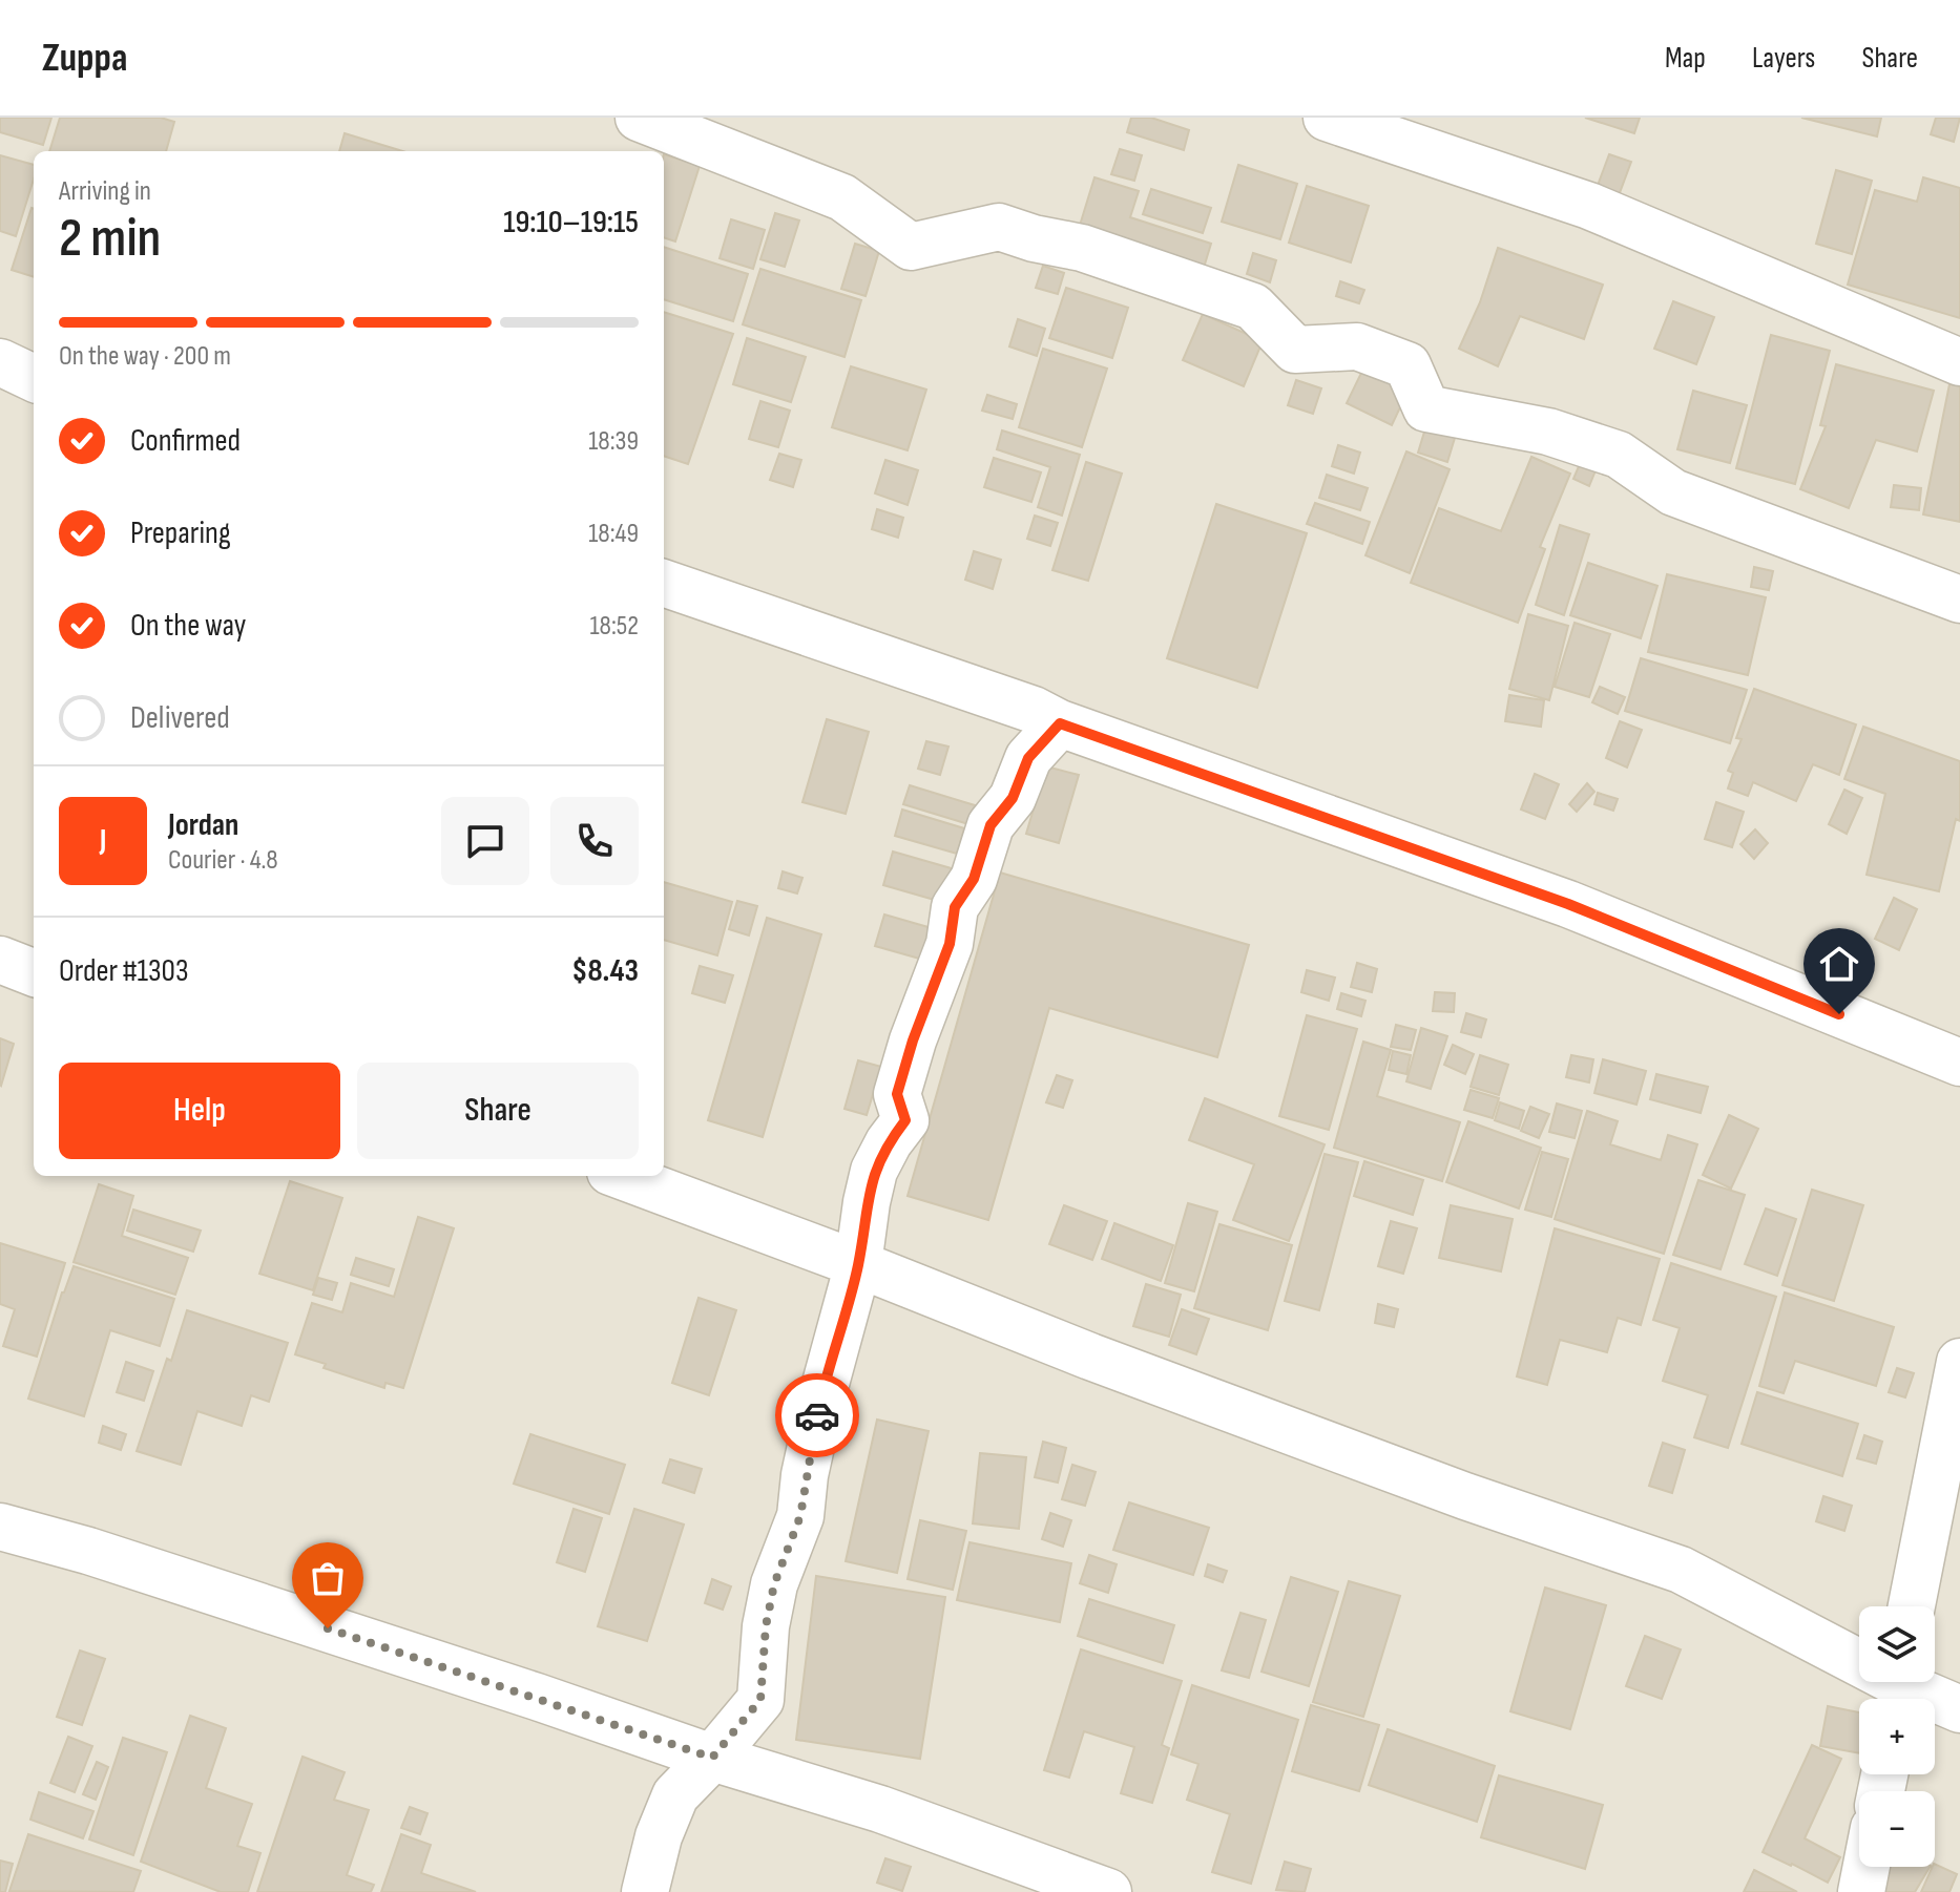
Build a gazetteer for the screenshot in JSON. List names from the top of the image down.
{
  "page": {
    "header": "Zuppa",
    "nav": ["Map", "Layers", "Share"],
    "heading": ["2 min", "Arriving in", "19:10–19:15"],
    "panel": [
      "Jordan",
      "Courier · 4.8",
      "Order #1303",
      "$8.43"
    ],
    "bar": "On the way · 200 m",
    "list": [
      ["Confirmed", "18:39"],
      ["Preparing", "18:49"],
      ["On the way", "18:52"],
      "Delivered"
    ],
    "round": "J",
    "buttons": ["Help", "Share"],
    "map_buttons": ["+", "−"]
  }
}
